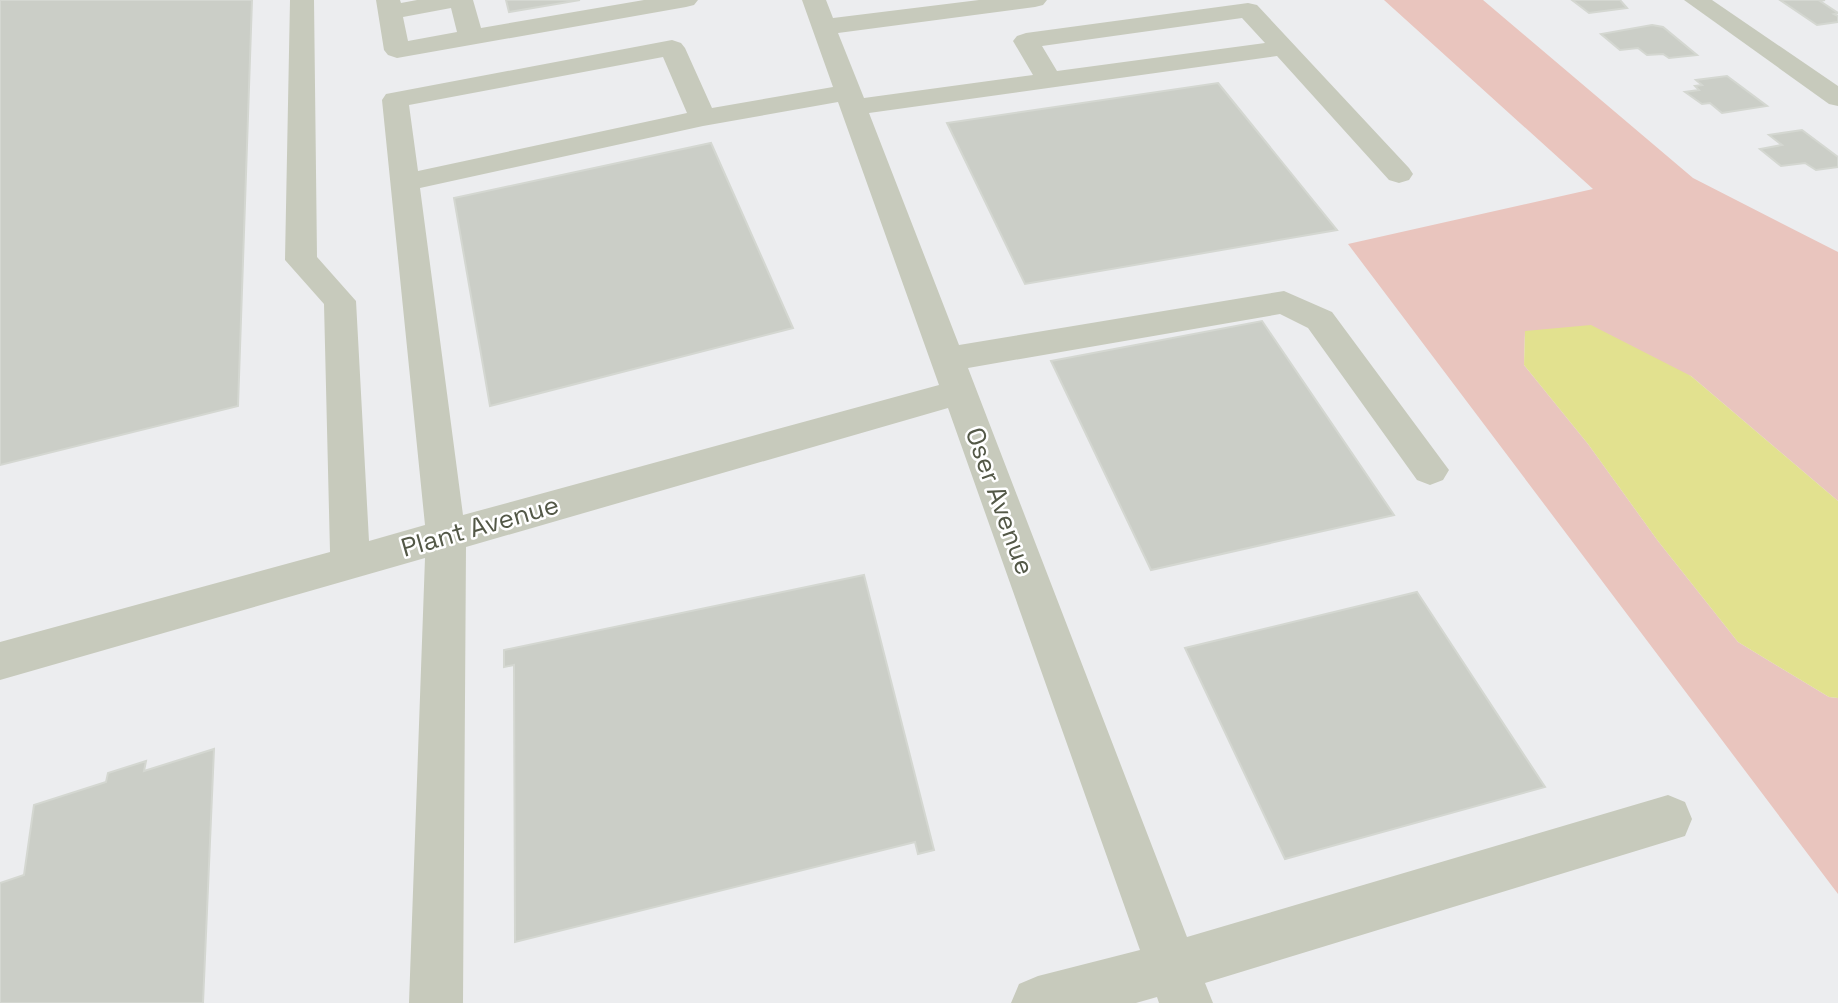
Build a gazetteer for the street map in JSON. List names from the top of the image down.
{
  "streets": {
    "street": ["Oser Avenue", "Plant Avenue"]
  },
  "crossings": [
    ["Oser Avenue", "Plant Avenue"]
  ]
}
